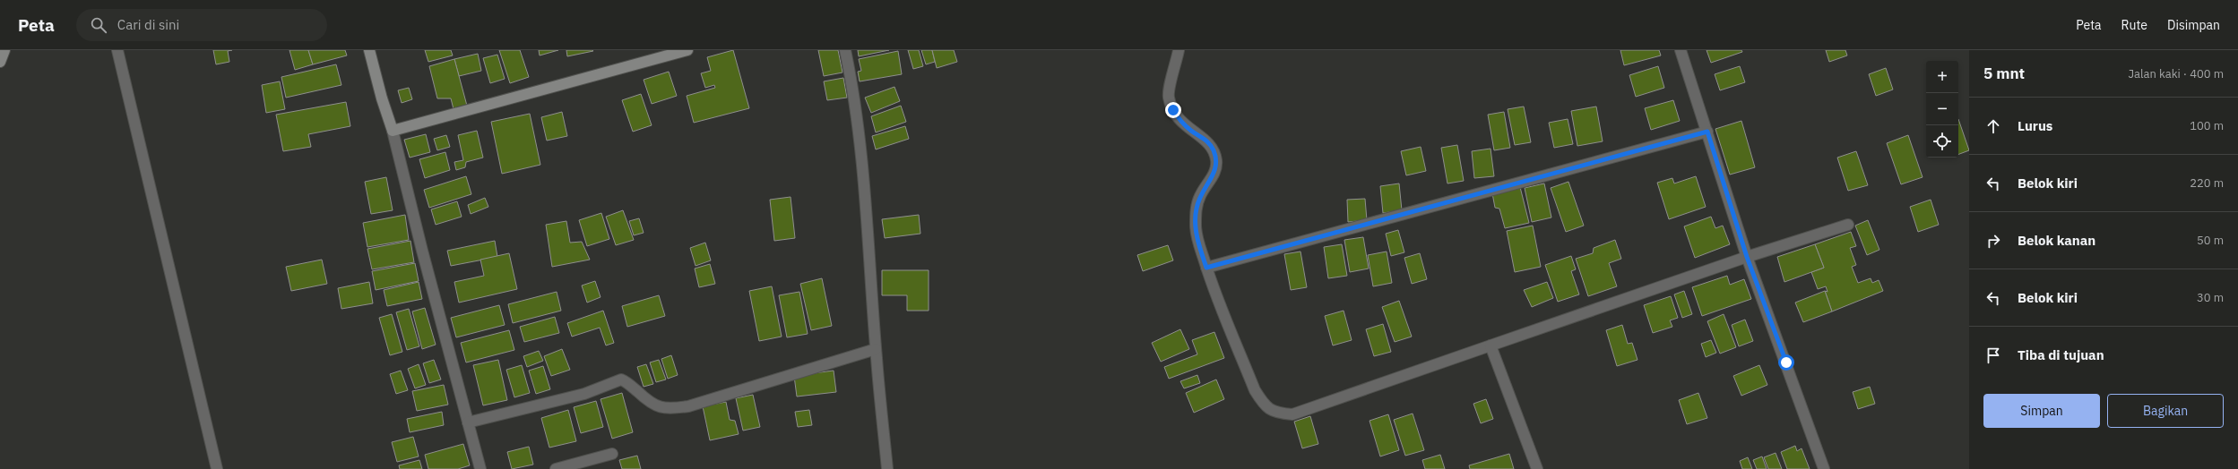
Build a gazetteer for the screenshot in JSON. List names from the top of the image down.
{
  "page": {
    "header": "Peta",
    "search": "Cari di sini",
    "nav": ["Peta", "Rute", "Disimpan"],
    "heading": ["5 mnt", "Jalan kaki · 400 m"],
    "map_buttons": ["+", "−"],
    "list": [
      ["Lurus", "100 m"],
      ["Belok kiri", "220 m"],
      ["Belok kanan", "50 m"],
      ["Belok kiri", "30 m"],
      "Tiba di tujuan"
    ],
    "buttons": ["Simpan", "Bagikan"]
  }
}
